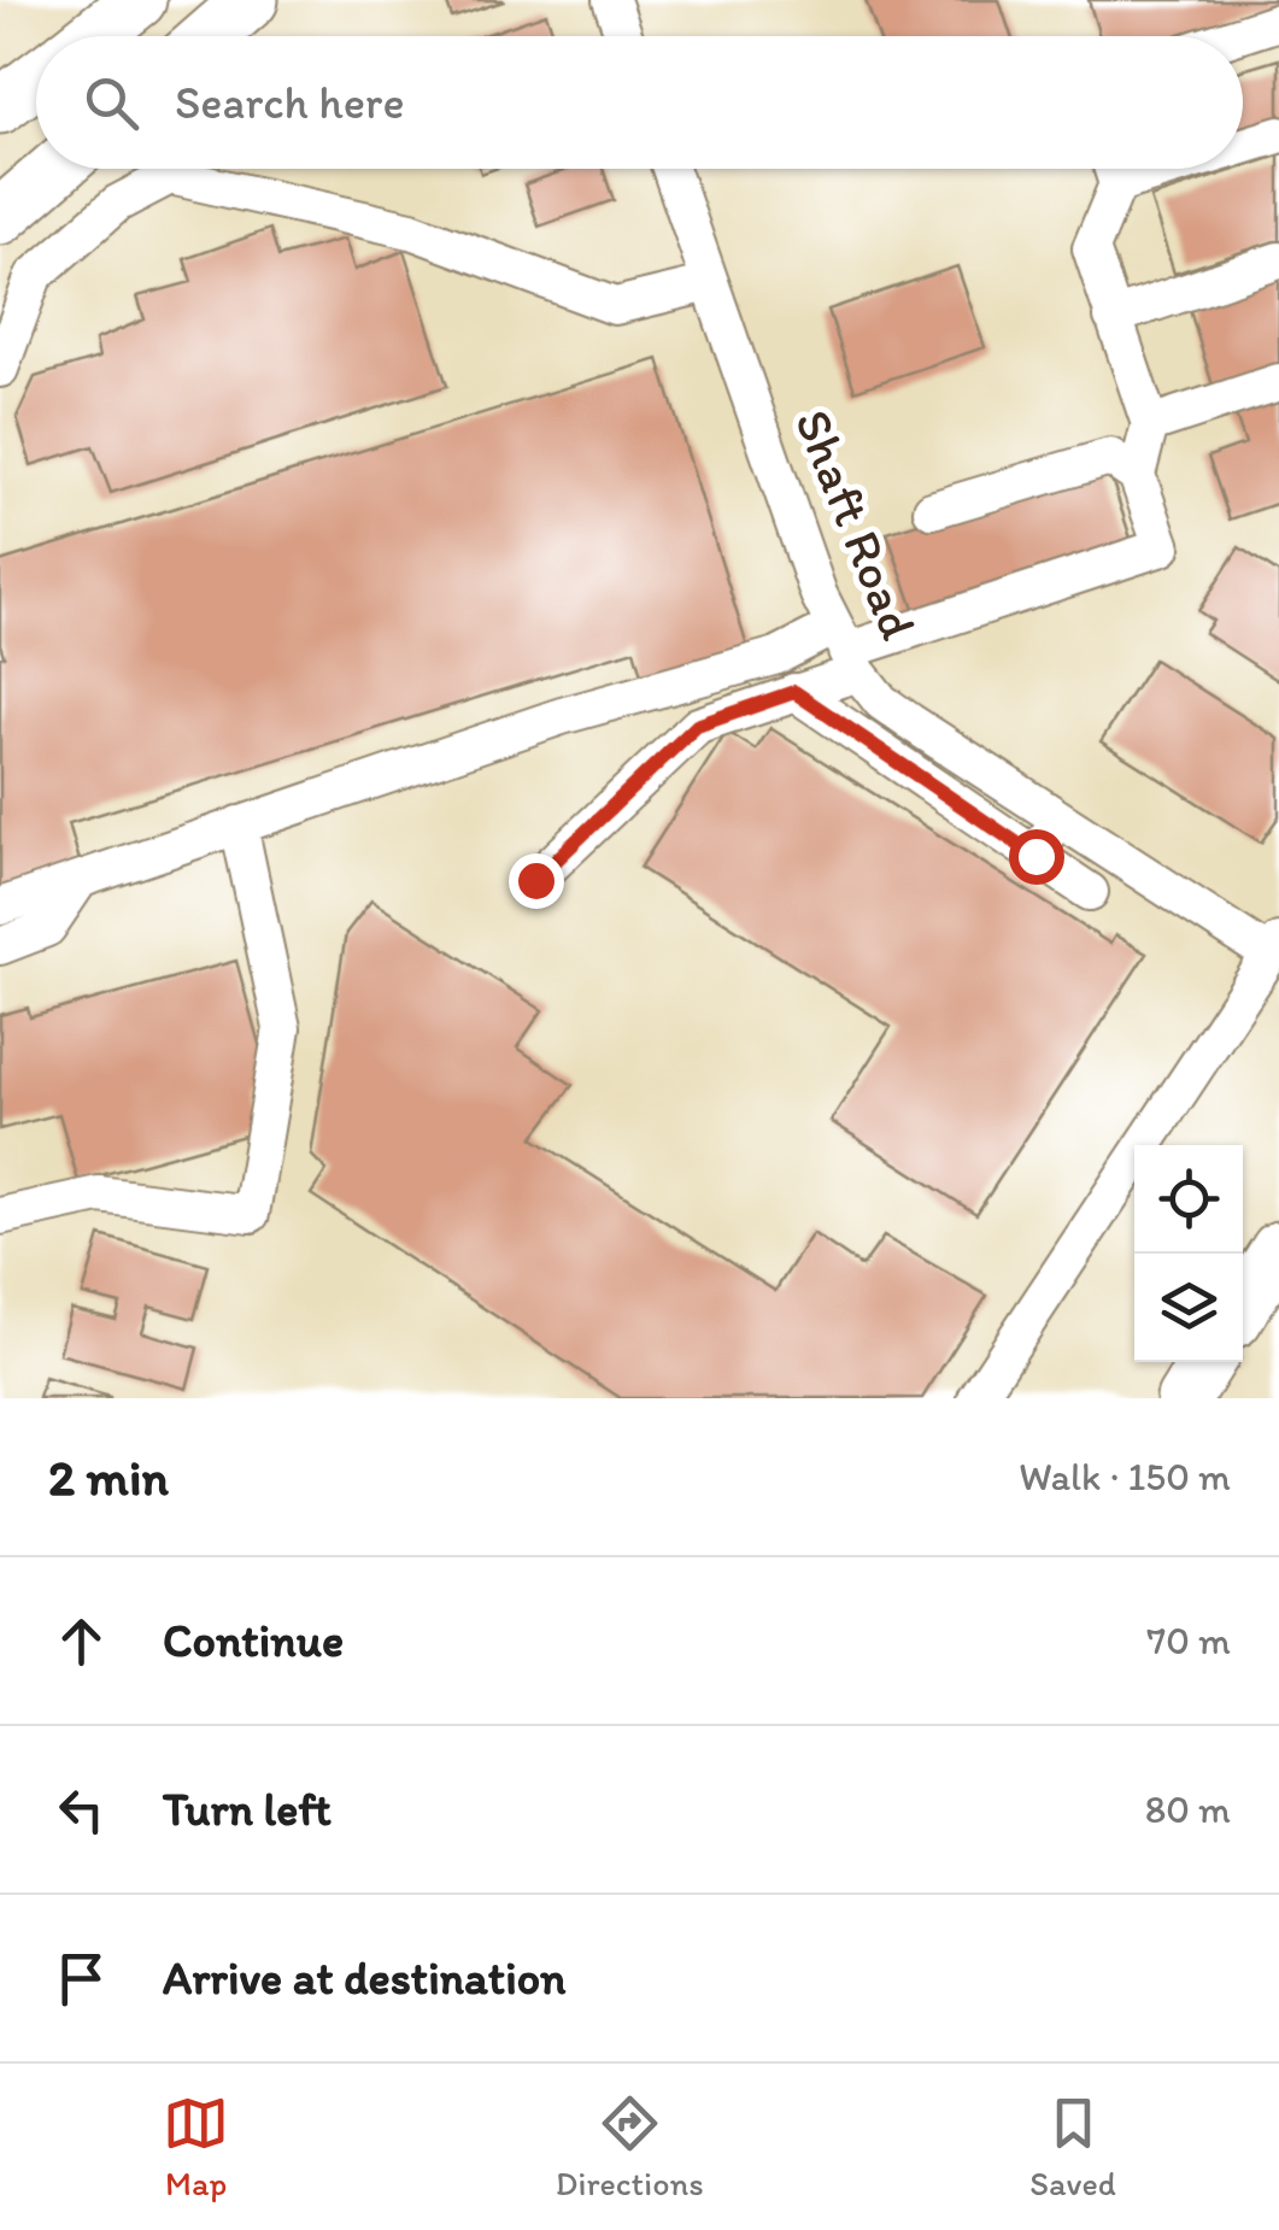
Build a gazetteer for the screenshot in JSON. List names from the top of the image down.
{
  "streets": {
    "street": ["Shaft Road"]
  },
  "page": {
    "search": "Search here",
    "heading": ["2 min", "Walk · 150 m"],
    "list": [
      ["Continue", "70 m"],
      ["Turn left", "80 m"],
      "Arrive at destination"
    ],
    "nav": ["Map", "Directions", "Saved"]
  }
}
